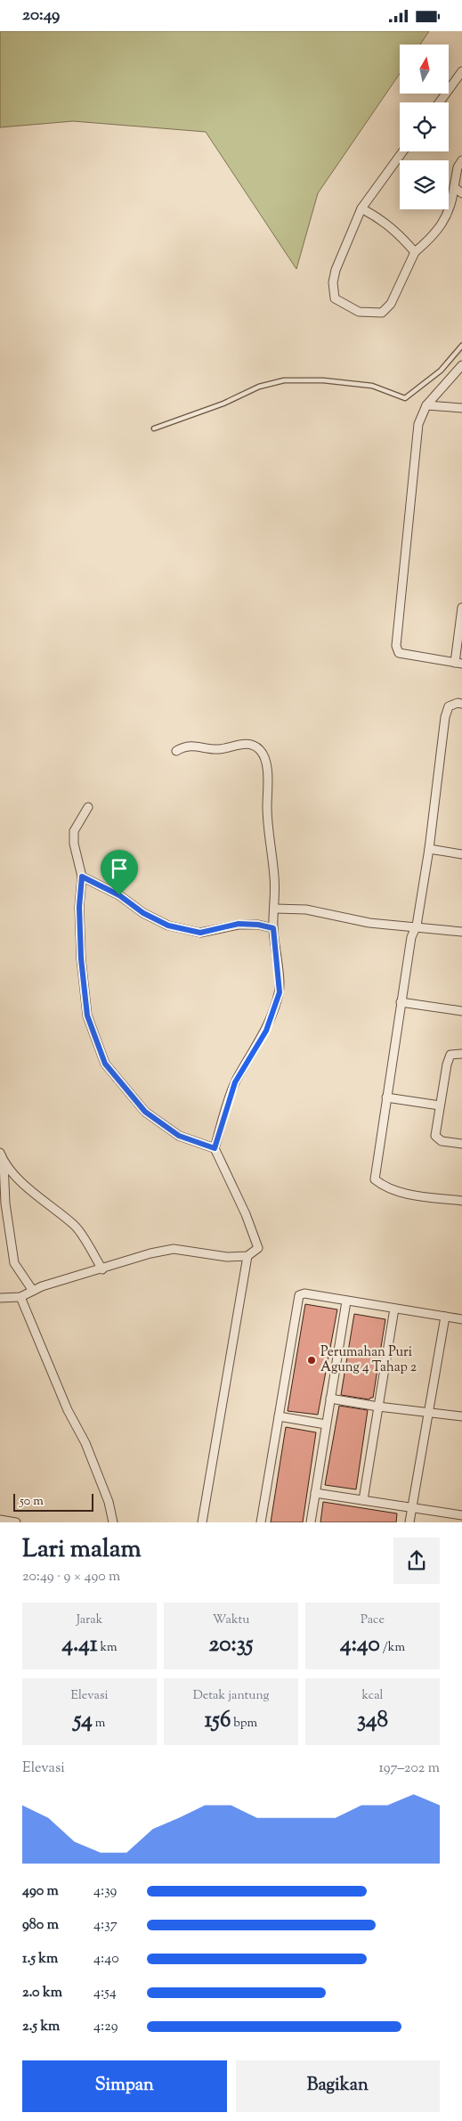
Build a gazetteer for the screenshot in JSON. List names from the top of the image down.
{
  "places": ["Perumahan Puri Agung 4 Tahap 2"],
  "scale_bar": "50 m",
  "north": "top",
  "page": {
    "status": "20:49",
    "scale": "50 m",
    "heading": ["Lari malam", "20:49 · 9 × 490 m"],
    "stats": [
      ["Jarak", "4.41 km"],
      ["Waktu", "20:35"],
      ["Pace", "4:40 /km"],
      ["Elevasi", "54 m"],
      ["Detak jantung", "156 bpm"],
      ["kcal", "348"]
    ],
    "chart": ["Elevasi", "197–202 m"],
    "list": [
      {
        "name": "490 m",
        "note": "4:39"
      },
      {
        "name": "980 m",
        "note": "4:37"
      },
      {
        "name": "1.5 km",
        "note": "4:40"
      },
      {
        "name": "2.0 km",
        "note": "4:54"
      },
      {
        "name": "2.5 km",
        "note": "4:29"
      }
    ],
    "buttons": ["Simpan", "Bagikan"]
  }
}
